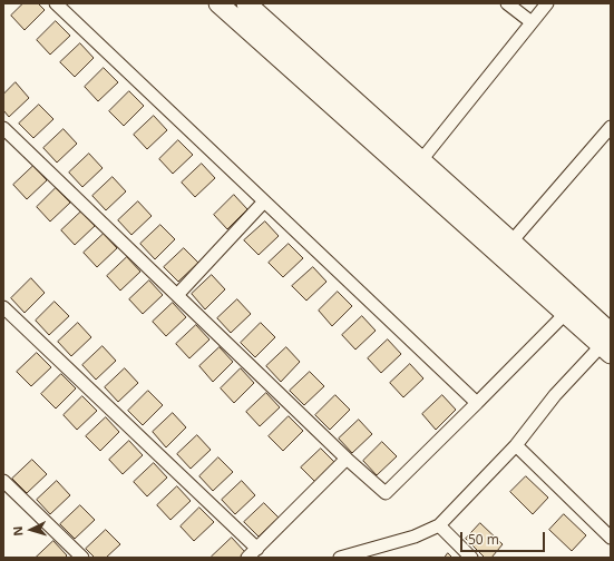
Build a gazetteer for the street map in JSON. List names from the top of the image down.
{
  "scale_bar": "50 m",
  "north": "left"
}
